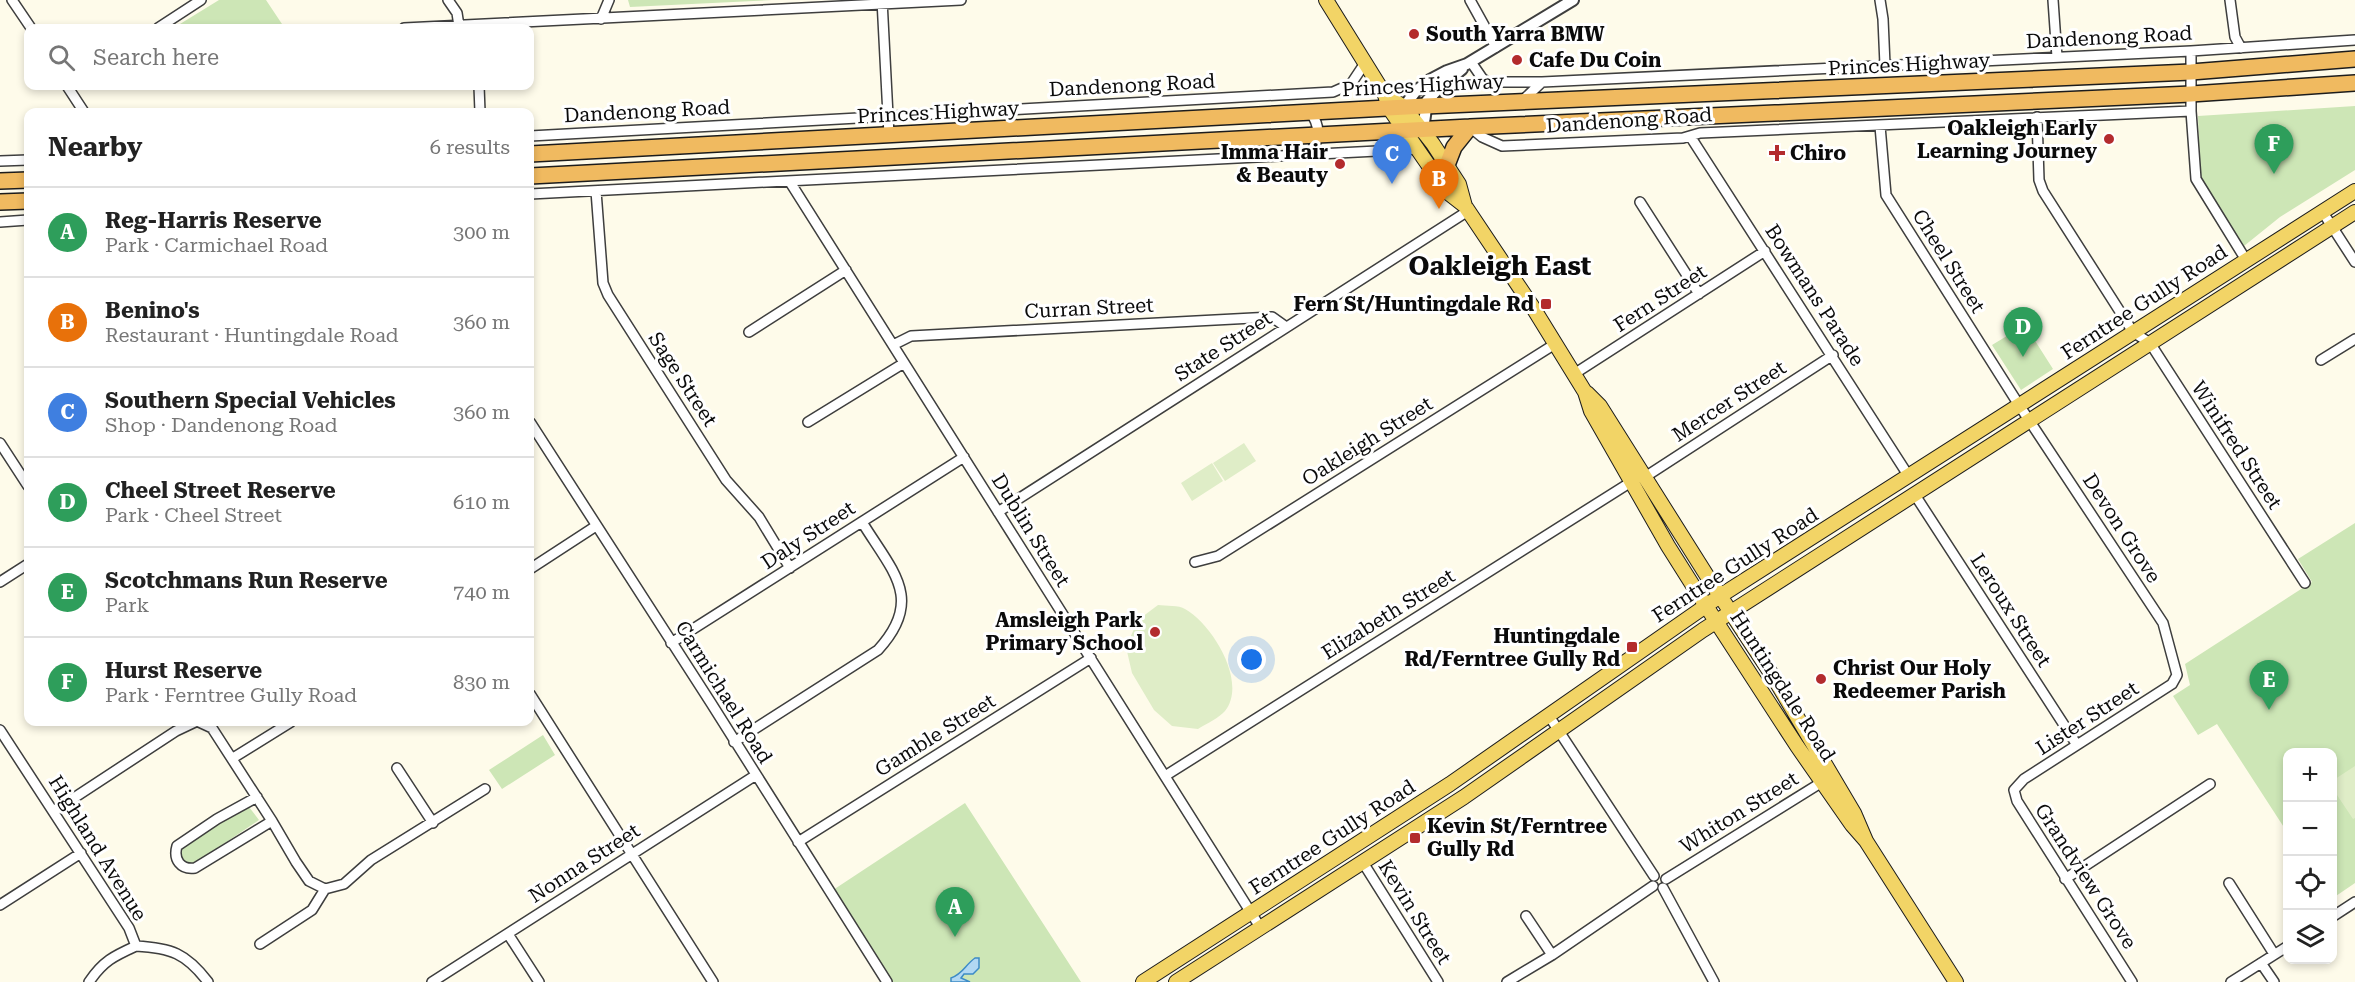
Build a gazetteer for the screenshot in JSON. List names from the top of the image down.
{
  "streets": {
    "highway": ["Princes Highway"],
    "main road": ["Ferntree Gully Road", "Huntingdale Road"],
    "street": [
      "Dandenong Road",
      "Cheel Street",
      "Bowmans Parade",
      "Fern Street",
      "Curran Street",
      "State Street",
      "Sage Street",
      "Mercer Street",
      "Oakleigh Street",
      "Winifred Street",
      "Devon Grove",
      "Dublin Street",
      "Daly Street",
      "Leroux Street",
      "Elizabeth Street",
      "Carmichael Road",
      "Lister Street",
      "Gamble Street",
      "Whiton Street",
      "Highland Avenue",
      "Nonna Street",
      "Grandview Grove",
      "Kevin Street"
    ]
  },
  "crossings": [
    ["Dandenong Road", "Princes Highway"],
    ["Dandenong Road", "Cheel Street"],
    ["Dandenong Road", "Bowmans Parade"],
    ["Dandenong Road", "Huntingdale Road"],
    ["Princes Highway", "Huntingdale Road"],
    ["Cheel Street", "Ferntree Gully Road"],
    ["Cheel Street", "Devon Grove"],
    ["Bowmans Parade", "Fern Street"],
    ["Bowmans Parade", "Ferntree Gully Road"],
    ["Bowmans Parade", "Mercer Street"],
    ["Fern Street", "Huntingdale Road"],
    ["Ferntree Gully Road", "Winifred Street"],
    ["Ferntree Gully Road", "Devon Grove"],
    ["Ferntree Gully Road", "Dublin Street"],
    ["Ferntree Gully Road", "Leroux Street"],
    ["Ferntree Gully Road", "Huntingdale Road"],
    ["Ferntree Gully Road", "Kevin Street"],
    ["Curran Street", "State Street"],
    ["Curran Street", "Dublin Street"],
    ["State Street", "Dublin Street"],
    ["State Street", "Huntingdale Road"],
    ["Sage Street", "Daly Street"],
    ["Mercer Street", "Huntingdale Road"],
    ["Oakleigh Street", "Huntingdale Road"],
    ["Devon Grove", "Lister Street"],
    ["Dublin Street", "Daly Street"],
    ["Dublin Street", "Elizabeth Street"],
    ["Dublin Street", "Gamble Street"],
    ["Daly Street", "Carmichael Road"],
    ["Leroux Street", "Lister Street"],
    ["Elizabeth Street", "Huntingdale Road"],
    ["Huntingdale Road", "Whiton Street"],
    ["Carmichael Road", "Gamble Street"],
    ["Carmichael Road", "Nonna Street"],
    ["Lister Street", "Grandview Grove"]
  ],
  "districts": ["Oakleigh East"],
  "places": {
    "other": [
      "South Yarra BMW",
      "Cafe Du Coin",
      "Oakleigh Early Learning Journey",
      "Imma Hair & Beauty",
      "Amsleigh Park Primary School",
      "Christ Our Holy Redeemer Parish"
    ],
    "health": ["Chiro"],
    "transit": ["Fern St/Huntingdale Rd", "Huntingdale Rd/Ferntree Gully Rd", "Kevin St/Ferntree Gully Rd"]
  },
  "page": {
    "search": "Search here",
    "heading": ["Nearby", "6 results"],
    "pins": [
      "F",
      "C",
      "B",
      "D",
      "E",
      "A"
    ],
    "list": [
      {
        "mark": "A",
        "name": "Reg-Harris Reserve",
        "note": "Park · Carmichael Road",
        "value": "300 m"
      },
      {
        "mark": "B",
        "name": "Benino's",
        "note": "Restaurant · Huntingdale Road",
        "value": "360 m"
      },
      {
        "mark": "C",
        "name": "Southern Special Vehicles",
        "note": "Shop · Dandenong Road",
        "value": "360 m"
      },
      {
        "mark": "D",
        "name": "Cheel Street Reserve",
        "note": "Park · Cheel Street",
        "value": "610 m"
      },
      {
        "mark": "E",
        "name": "Scotchmans Run Reserve",
        "note": "Park",
        "value": "740 m"
      },
      {
        "mark": "F",
        "name": "Hurst Reserve",
        "note": "Park · Ferntree Gully Road",
        "value": "830 m"
      }
    ],
    "map_buttons": ["+", "−"]
  }
}
